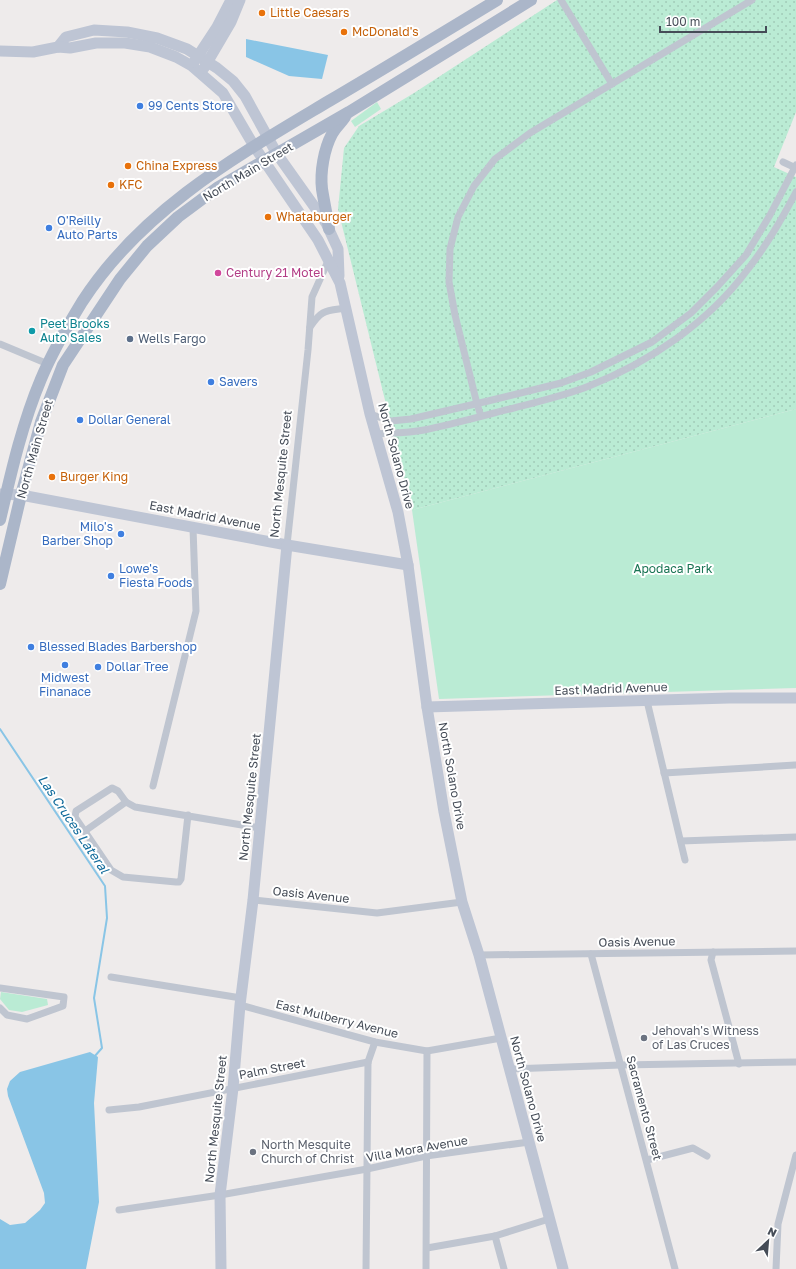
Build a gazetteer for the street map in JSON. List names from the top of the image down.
{
  "streets": {
    "main road": ["North Main Street"],
    "street": [
      "North Solano Drive",
      "North Mesquite Street",
      "East Madrid Avenue",
      "Oasis Avenue",
      "East Mulberry Avenue",
      "Palm Street",
      "Sacramento Street",
      "Villa Mora Avenue"
    ]
  },
  "crossings": [
    ["North Main Street", "North Solano Drive"],
    ["North Main Street", "East Madrid Avenue"],
    ["North Solano Drive", "North Mesquite Street"],
    ["North Solano Drive", "East Madrid Avenue"],
    ["North Solano Drive", "Oasis Avenue"],
    ["North Solano Drive", "East Mulberry Avenue"],
    ["North Solano Drive", "Villa Mora Avenue"],
    ["North Mesquite Street", "East Madrid Avenue"],
    ["North Mesquite Street", "Oasis Avenue"],
    ["North Mesquite Street", "East Mulberry Avenue"],
    ["North Mesquite Street", "Palm Street"],
    ["North Mesquite Street", "Villa Mora Avenue"],
    ["Oasis Avenue", "Sacramento Street"]
  ],
  "water": ["Las Cruces Lateral"],
  "parks": ["Apodaca Park"],
  "places": [
    "Little Caesars",
    "McDonald's",
    "99 Cents Store",
    "China Express",
    "KFC",
    "Whataburger",
    "O'Reilly Auto Parts",
    "Century 21 Motel",
    "Peet Brooks Auto Sales",
    "Wells Fargo",
    "Savers",
    "Dollar General",
    "Burger King",
    "Milo's Barber Shop",
    "Lowe's Fiesta Foods",
    "Blessed Blades Barbershop",
    "Midwest Finanace",
    "Dollar Tree",
    "Jehovah's Witness of Las Cruces",
    "North Mesquite Church of Christ"
  ],
  "scale_bar": "100 m",
  "north": "top right"
}
